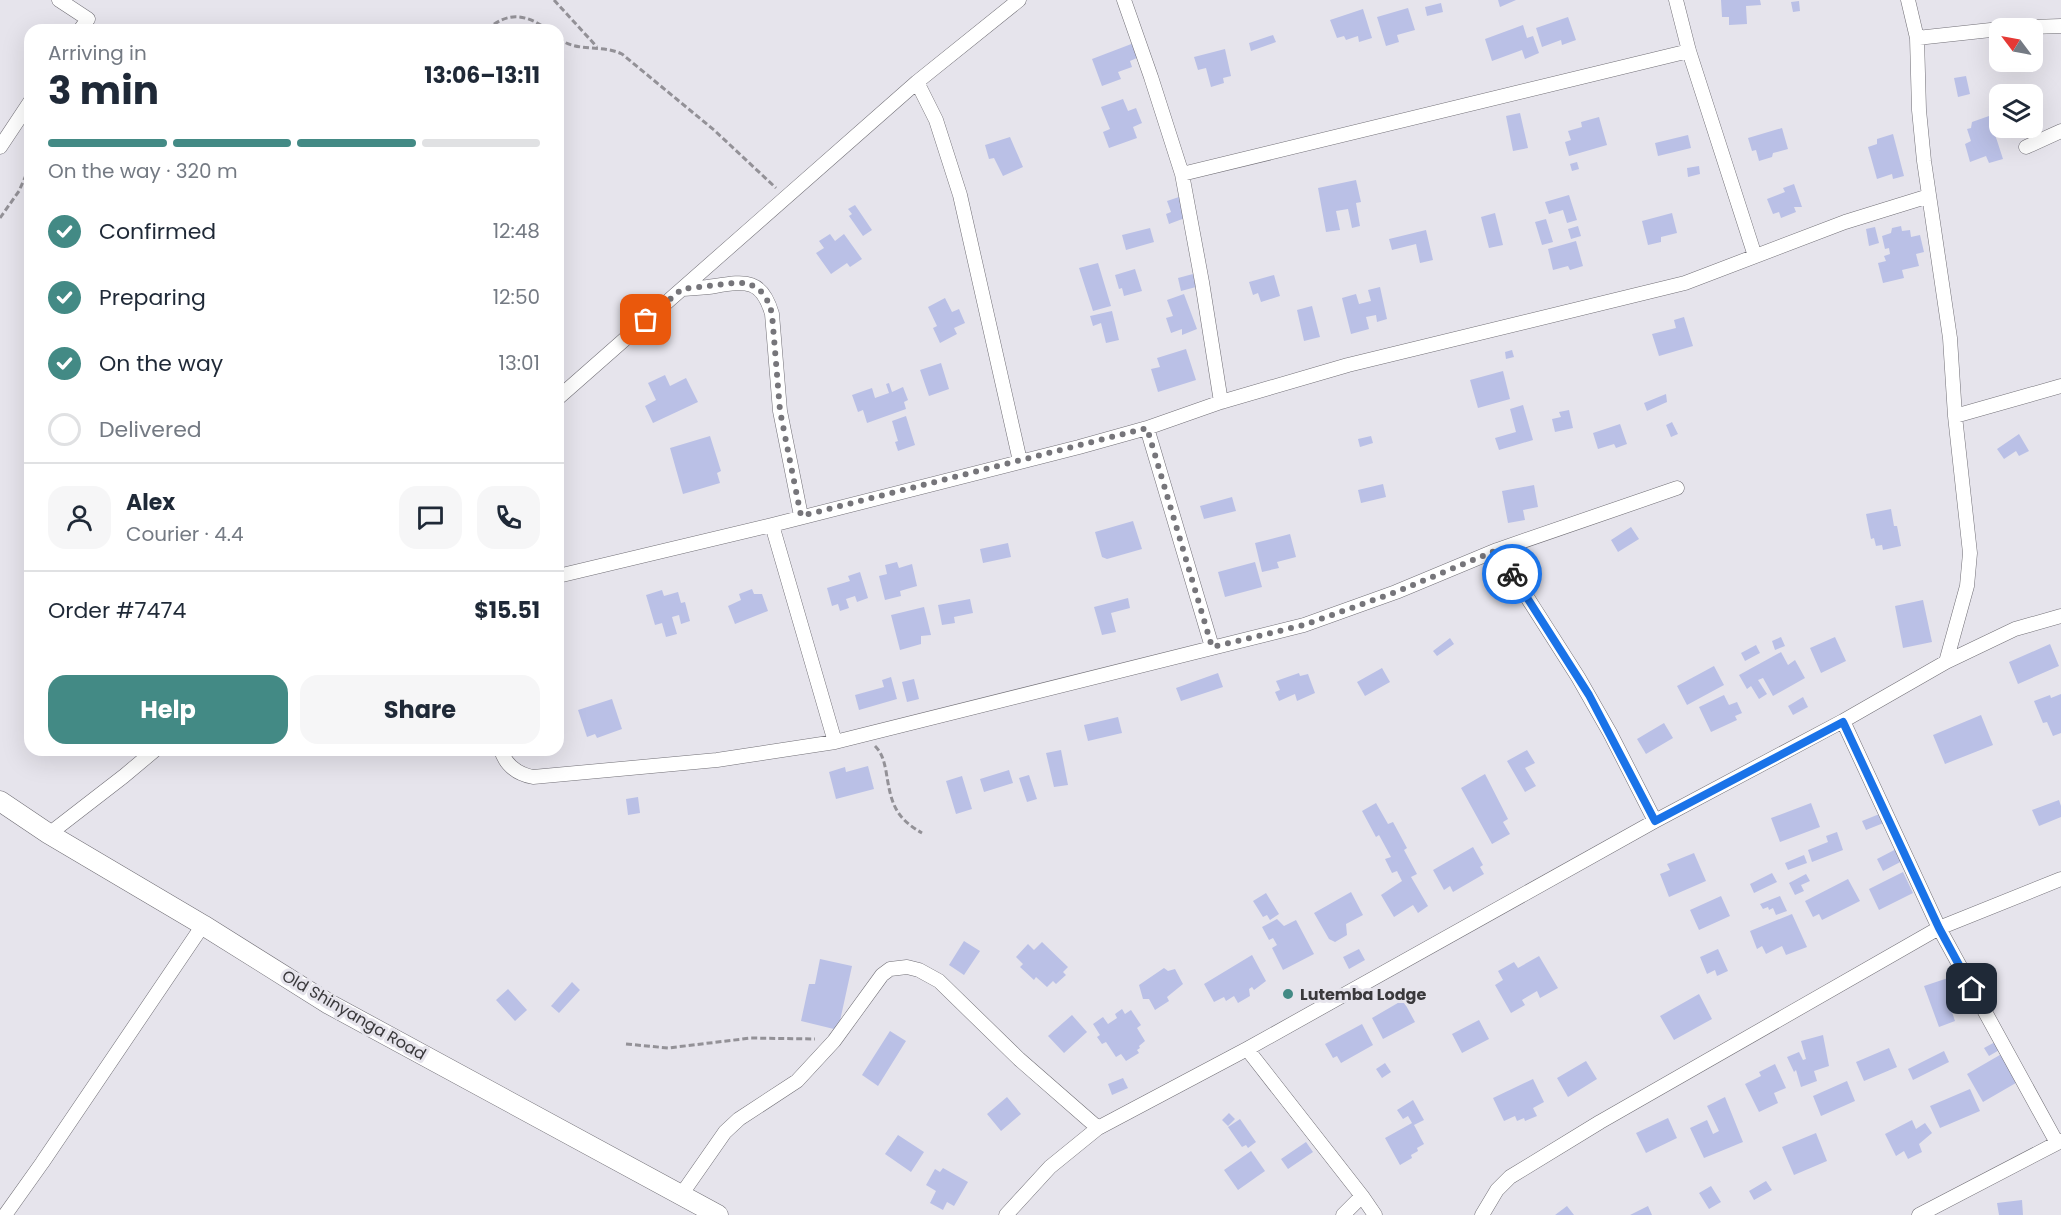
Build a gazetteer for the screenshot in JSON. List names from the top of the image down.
{
  "streets": {
    "main road": ["Old Shinyanga Road"]
  },
  "places": ["Lutemba Lodge"],
  "north": "top left",
  "page": {
    "heading": ["3 min", "Arriving in", "13:06–13:11"],
    "panel": [
      "Alex",
      "Courier · 4.4",
      "Order #7474",
      "$15.51"
    ],
    "bar": "On the way · 320 m",
    "list": [
      ["Confirmed", "12:48"],
      ["Preparing", "12:50"],
      ["On the way", "13:01"],
      "Delivered"
    ],
    "buttons": ["Help", "Share"]
  }
}
